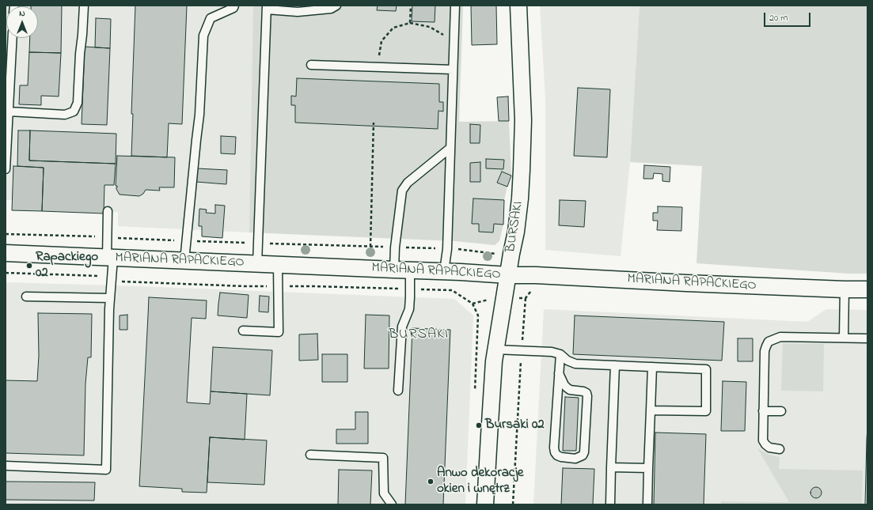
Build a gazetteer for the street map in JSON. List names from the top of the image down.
{
  "streets": {
    "street": ["BURSAKI", "MARIANA RAPACKIEGO"]
  },
  "crossings": [
    ["BURSAKI", "MARIANA RAPACKIEGO"]
  ],
  "districts": ["BURSAKI"],
  "places": ["Rapackiego 02", "Bursaki 02", "Anwo dekoracje okien i wnętrz"],
  "scale_bar": "20 m",
  "north": "top"
}
